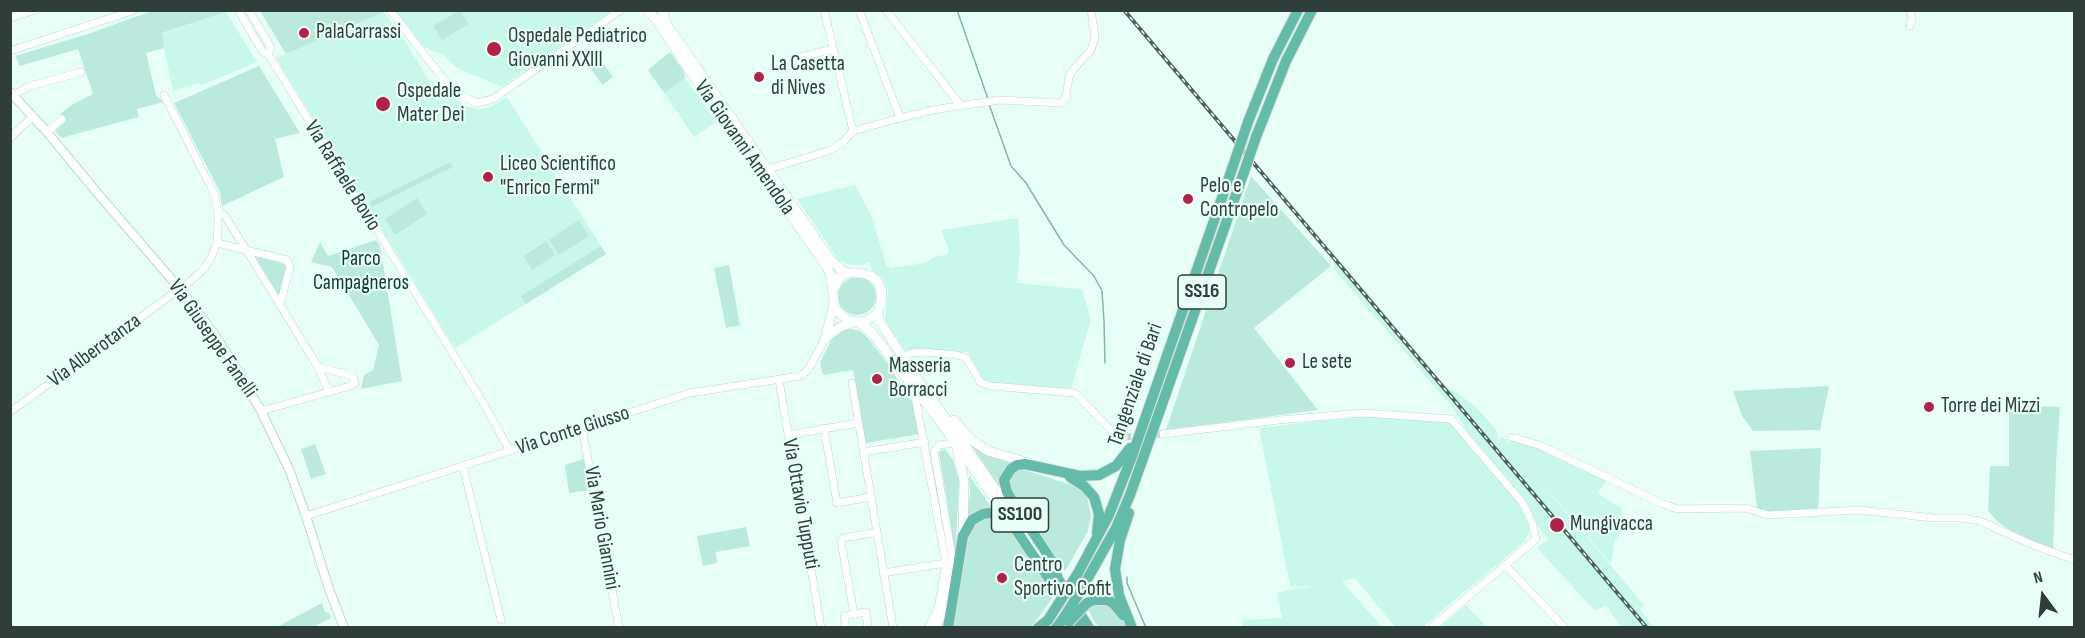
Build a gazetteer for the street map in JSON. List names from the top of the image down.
{
  "streets": {
    "highway": ["SS16", "Tangenziale di Bari", "SS100"],
    "main road": ["Via Giovanni Amendola"],
    "street": [
      "Via Raffaele Bovio",
      "Via Giuseppe Fanelli",
      "Via Alberotanza",
      "Via Conte Giusso",
      "Via Ottavio Tupputi",
      "Via Mario Giannini"
    ]
  },
  "crossings": [
    ["Via Giovanni Amendola", "Via Conte Giusso"],
    ["Via Giovanni Amendola", "SS100"],
    ["Via Raffaele Bovio", "Via Conte Giusso"],
    ["Via Giuseppe Fanelli", "Via Alberotanza"],
    ["Via Giuseppe Fanelli", "Via Conte Giusso"],
    ["Tangenziale di Bari", "SS100"],
    ["Via Conte Giusso", "Via Ottavio Tupputi"],
    ["Via Conte Giusso", "Via Mario Giannini"]
  ],
  "parks": ["Parco Campagneros"],
  "places": [
    "PalaCarrassi",
    "Ospedale Pediatrico Giovanni XXIII",
    "La Casetta di Nives",
    "Ospedale Mater Dei",
    "Liceo Scientifico \"Enrico Fermi\"",
    "Pelo e Contropelo",
    "Le sete",
    "Masseria Borracci",
    "Torre dei Mizzi",
    "Mungivacca",
    "Centro Sportivo Cofit"
  ],
  "north": "top"
}
